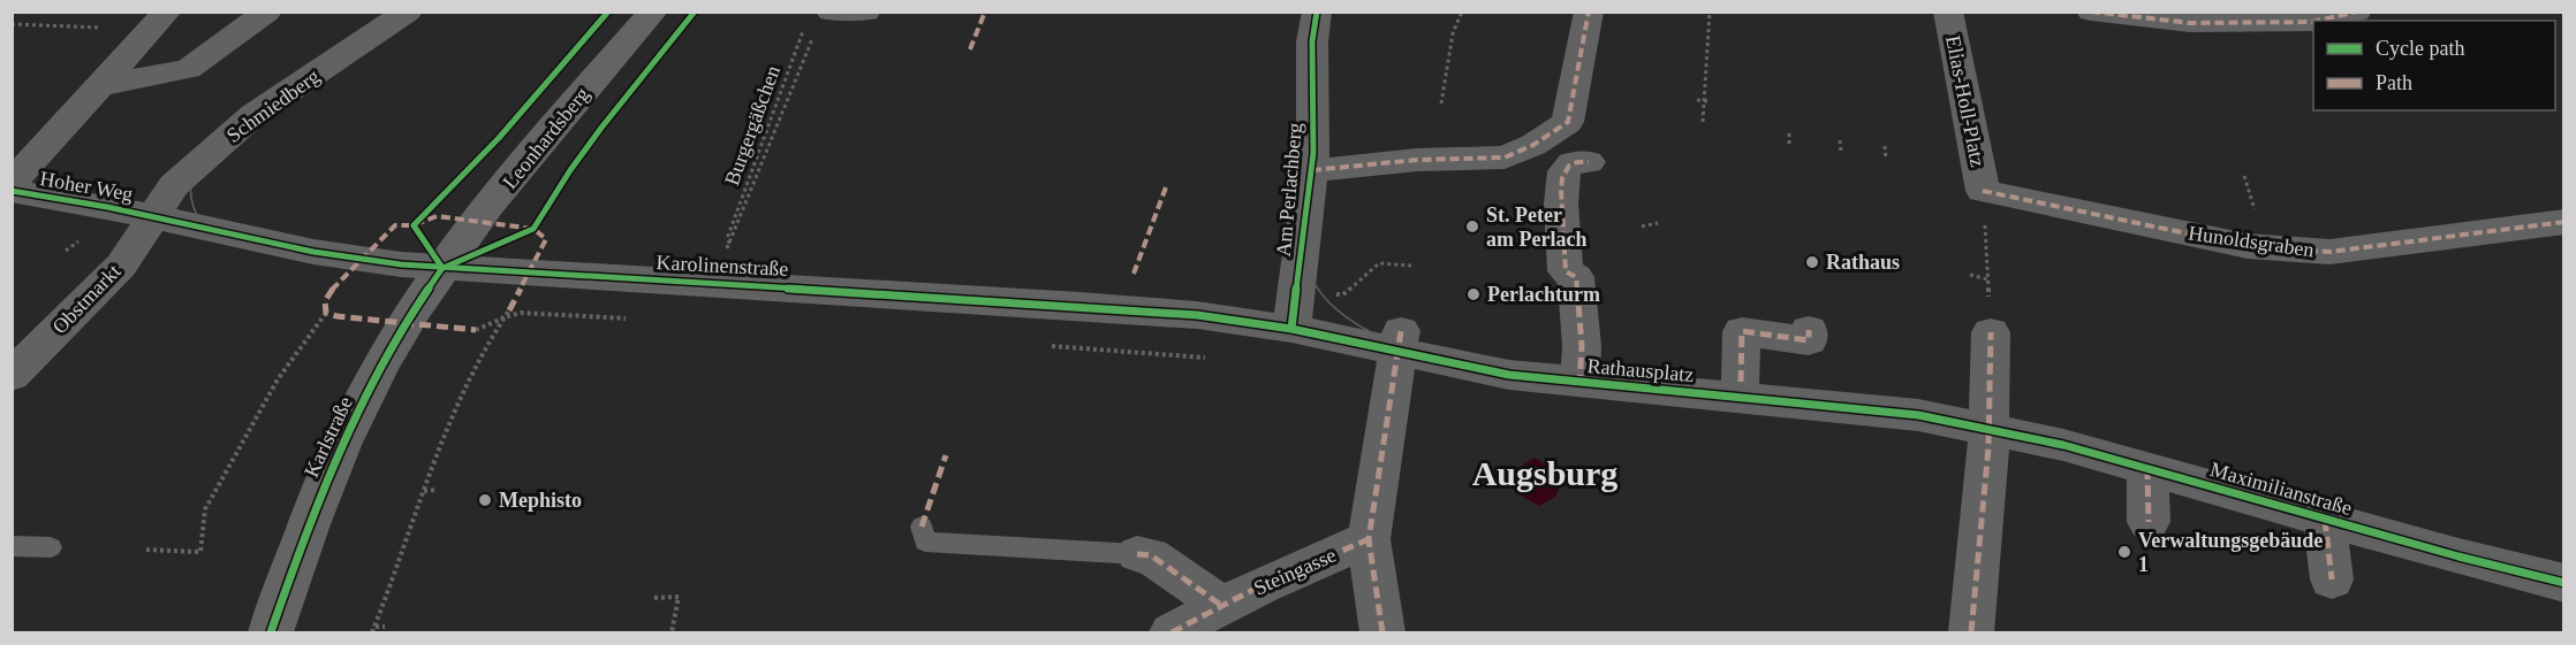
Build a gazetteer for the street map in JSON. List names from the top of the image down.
{
  "streets": {
    "street": [
      "Elias-Holl-Platz",
      "Schmiedberg",
      "Leonhardsberg",
      "Hoher Weg",
      "Am Perlachberg",
      "Hunoldsgraben",
      "Karolinenstraße",
      "Obstmarkt",
      "Rathausplatz",
      "Karlstraße",
      "Maximilianstraße",
      "Steingasse"
    ],
    "path": ["Burgergäßchen"]
  },
  "crossings": [
    ["Elias-Holl-Platz", "Hunoldsgraben"],
    ["Schmiedberg", "Hoher Weg"],
    ["Schmiedberg", "Karolinenstraße"],
    ["Schmiedberg", "Obstmarkt"],
    ["Leonhardsberg", "Karolinenstraße"],
    ["Leonhardsberg", "Karlstraße"],
    ["Hoher Weg", "Karolinenstraße"],
    ["Hoher Weg", "Obstmarkt"],
    ["Am Perlachberg", "Karolinenstraße"],
    ["Am Perlachberg", "Rathausplatz"],
    ["Karolinenstraße", "Obstmarkt"],
    ["Karolinenstraße", "Rathausplatz"],
    ["Karolinenstraße", "Karlstraße"],
    ["Rathausplatz", "Maximilianstraße"]
  ],
  "districts": ["Augsburg"],
  "places": [
    "St. Peter am Perlach",
    "Rathaus",
    "Perlachturm",
    "Mephisto",
    "Verwaltungsgebäude 1"
  ],
  "legend": ["Cycle path", "Path"]
}
